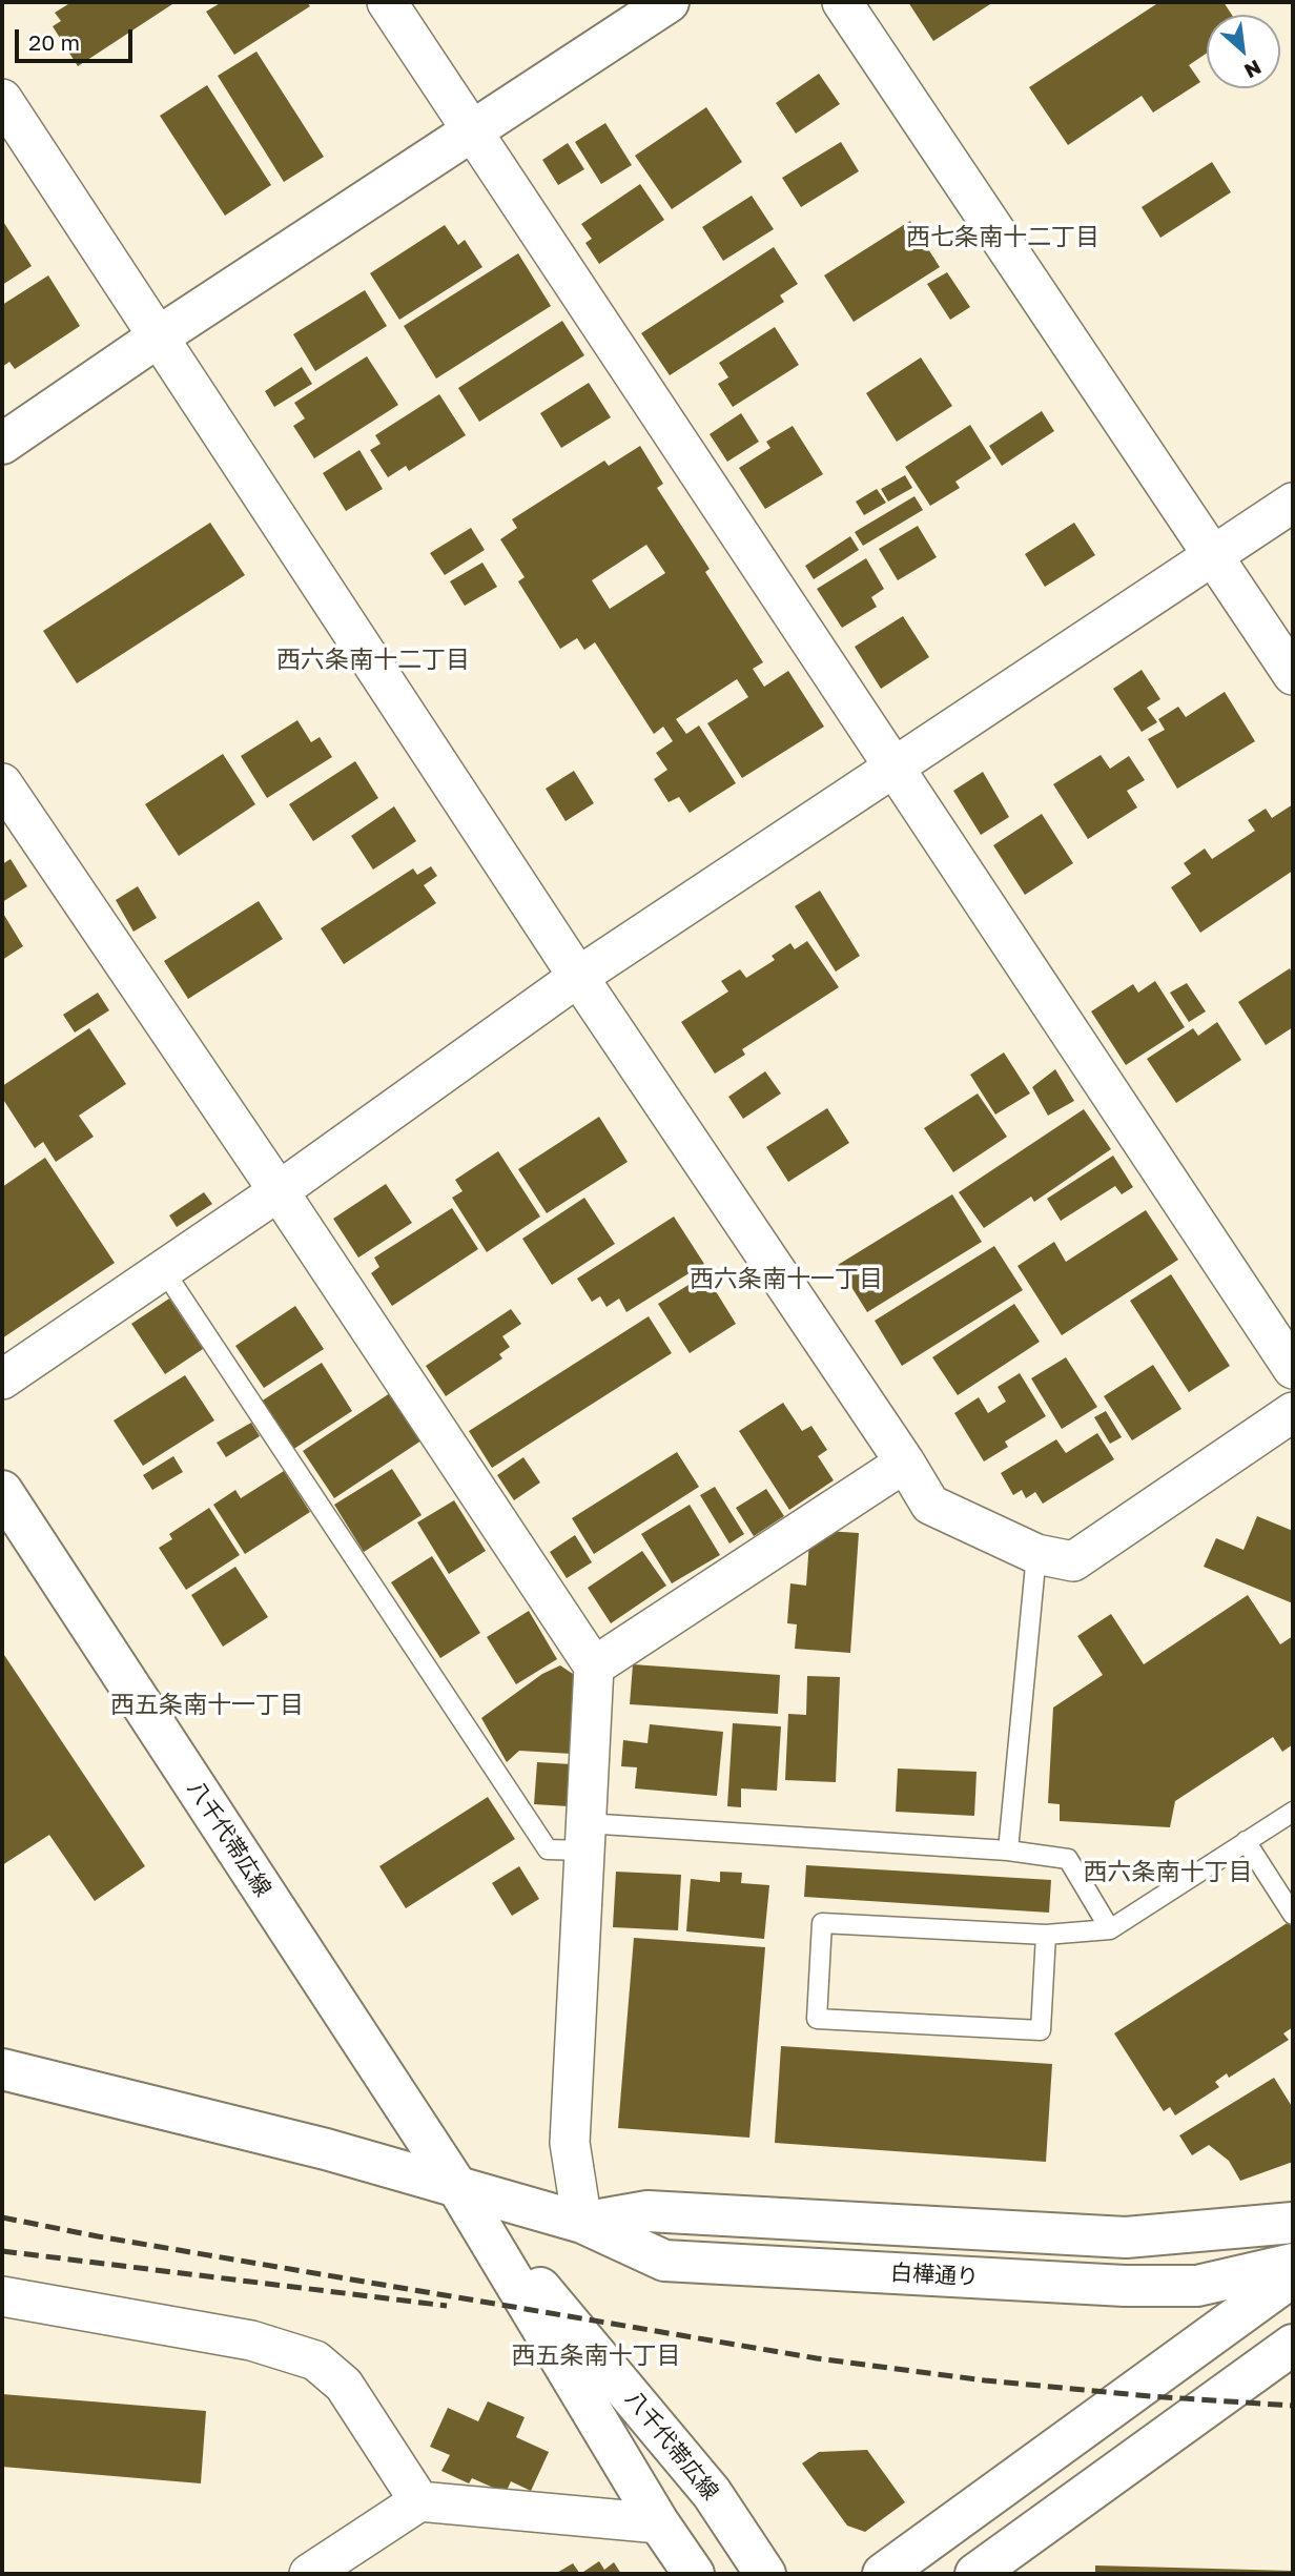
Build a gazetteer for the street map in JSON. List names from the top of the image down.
{
  "streets": {
    "street": ["八千代帯広線", "白樺通り"]
  },
  "crossings": [
    ["八千代帯広線", "白樺通り"]
  ],
  "districts": [
    "西七条南十二丁目",
    "西六条南十二丁目",
    "西六条南十一丁目",
    "西五条南十一丁目",
    "西六条南十丁目",
    "西五条南十丁目"
  ],
  "scale_bar": "20 m",
  "north": "bottom right"
}
